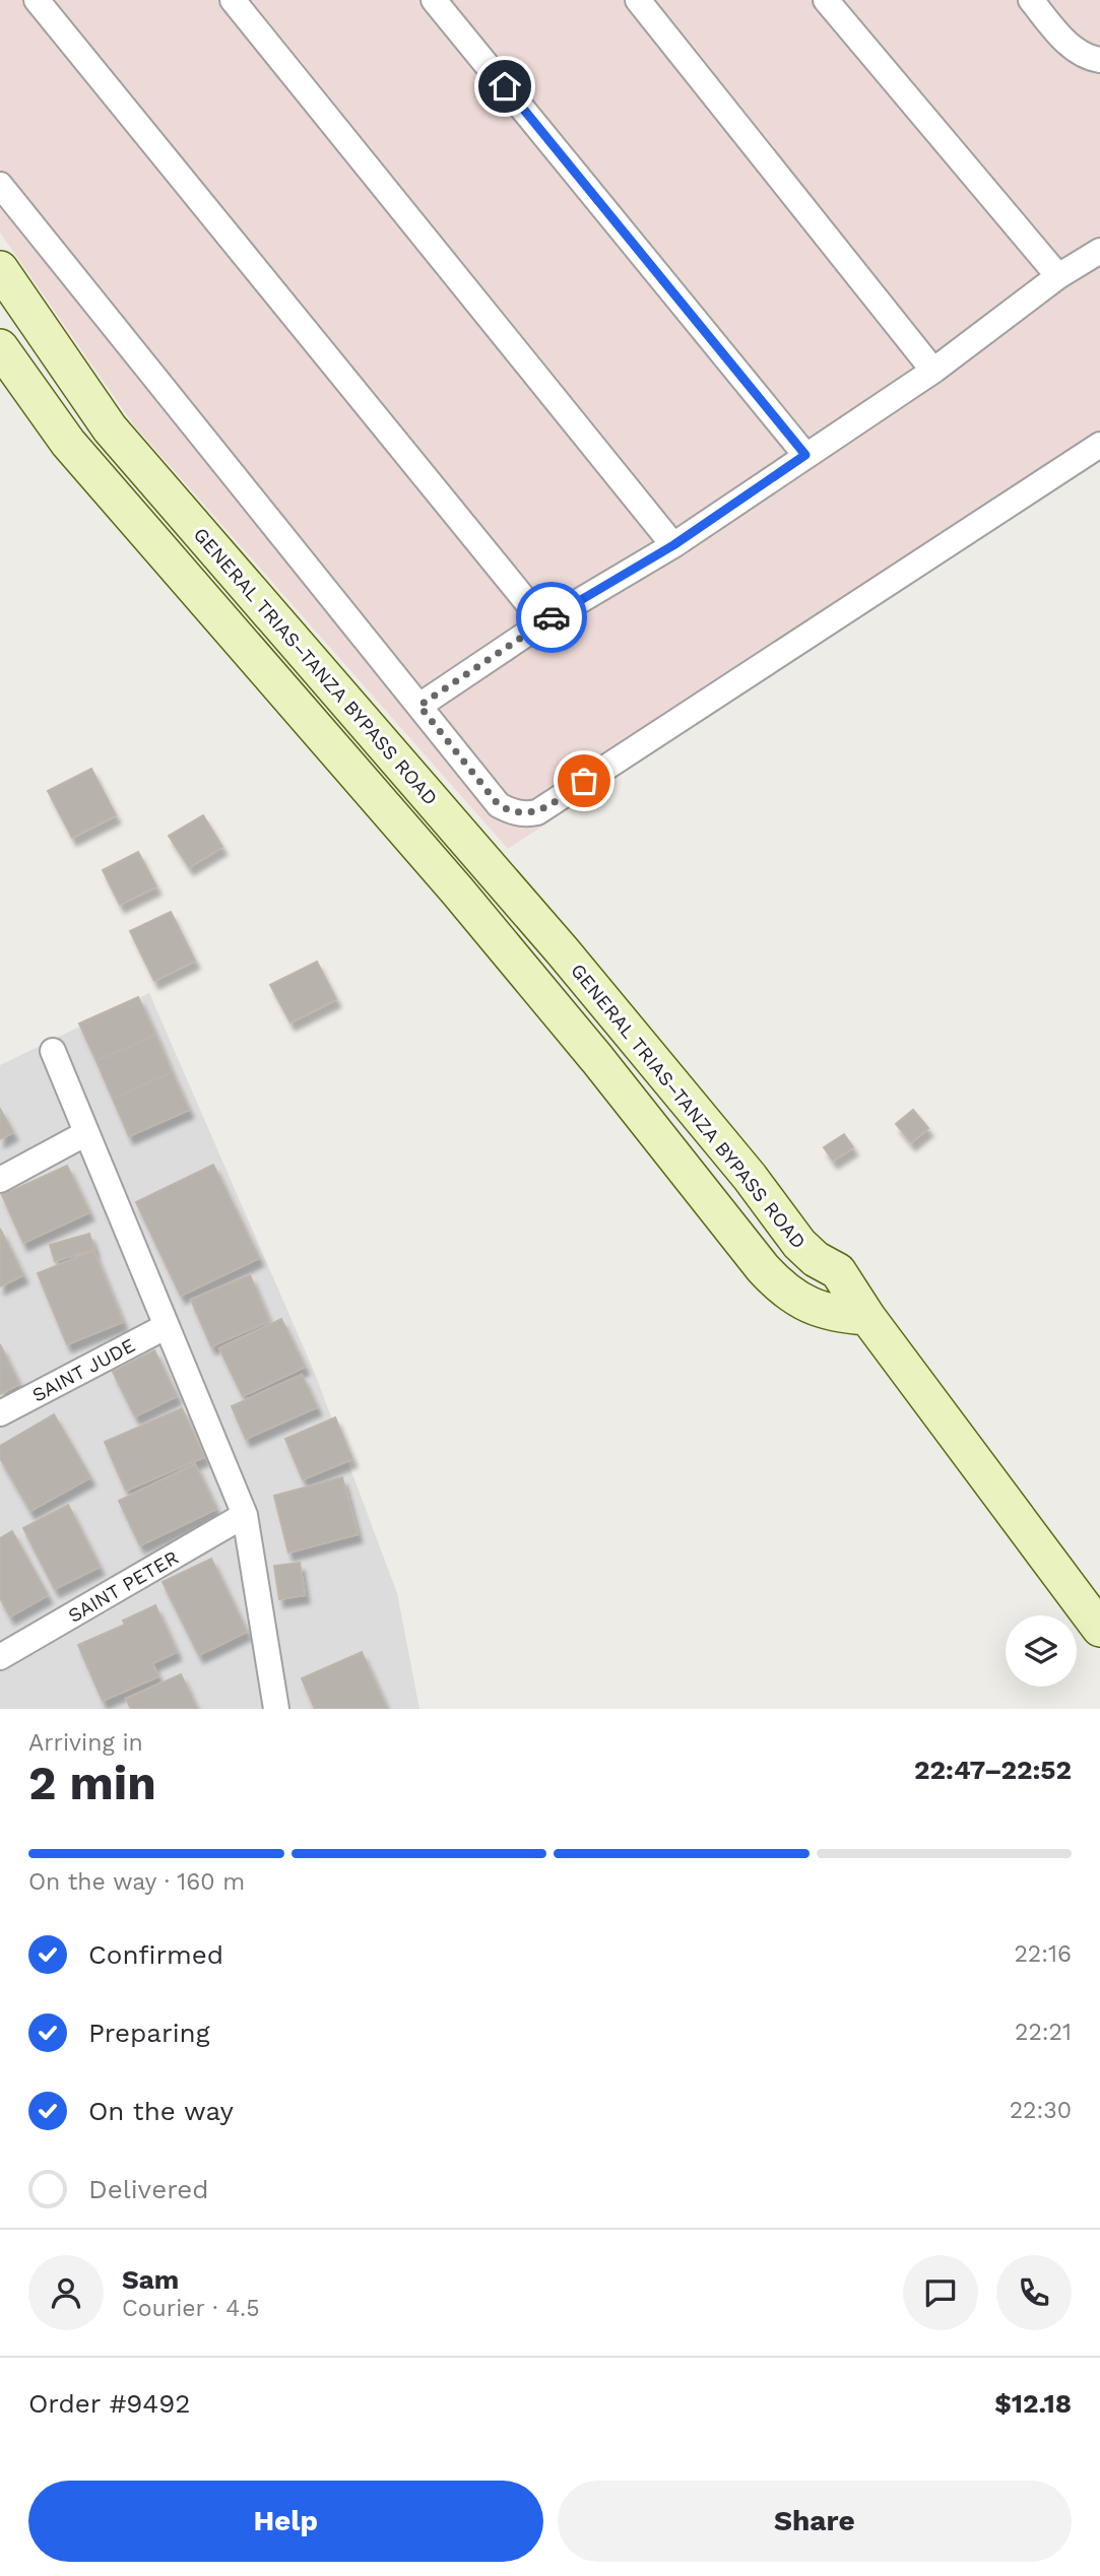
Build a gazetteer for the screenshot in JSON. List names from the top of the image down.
{
  "streets": {
    "main road": ["GENERAL TRIAS–TANZA BYPASS ROAD"],
    "street": ["SAINT JUDE", "SAINT PETER"]
  },
  "page": {
    "heading": ["2 min", "Arriving in", "22:47–22:52"],
    "panel": [
      "Sam",
      "Courier · 4.5",
      "Order #9492",
      "$12.18"
    ],
    "bar": "On the way · 160 m",
    "list": [
      ["Confirmed", "22:16"],
      ["Preparing", "22:21"],
      ["On the way", "22:30"],
      "Delivered"
    ],
    "buttons": ["Help", "Share"]
  }
}
